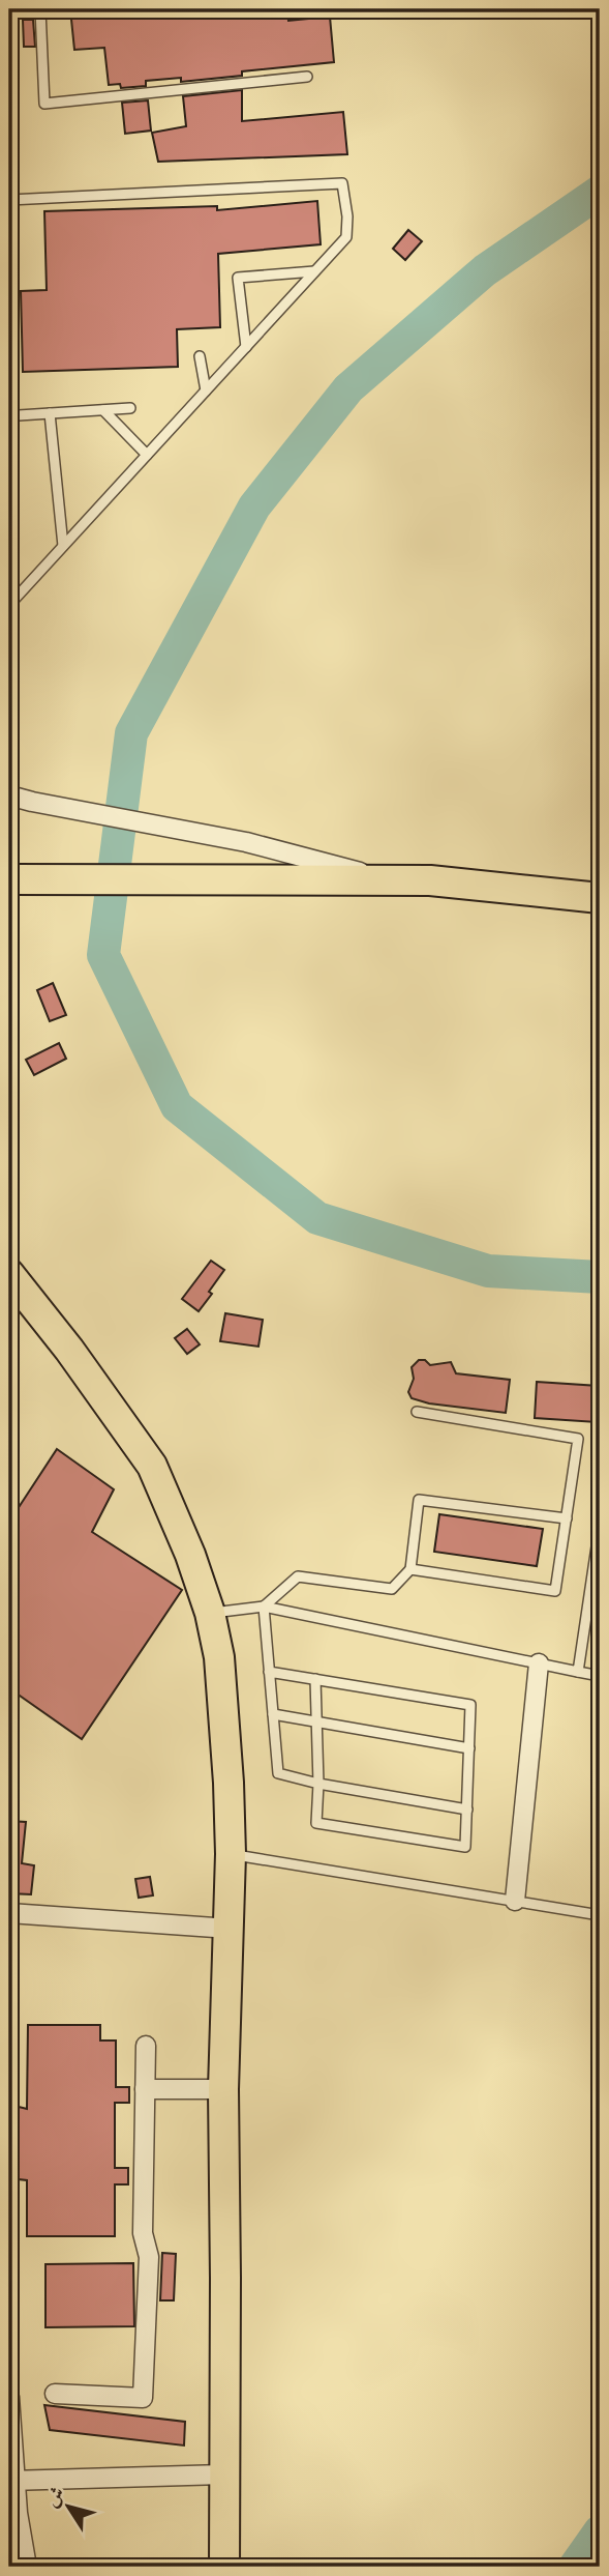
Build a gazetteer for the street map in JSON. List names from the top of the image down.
{
  "north": "top left"
}
